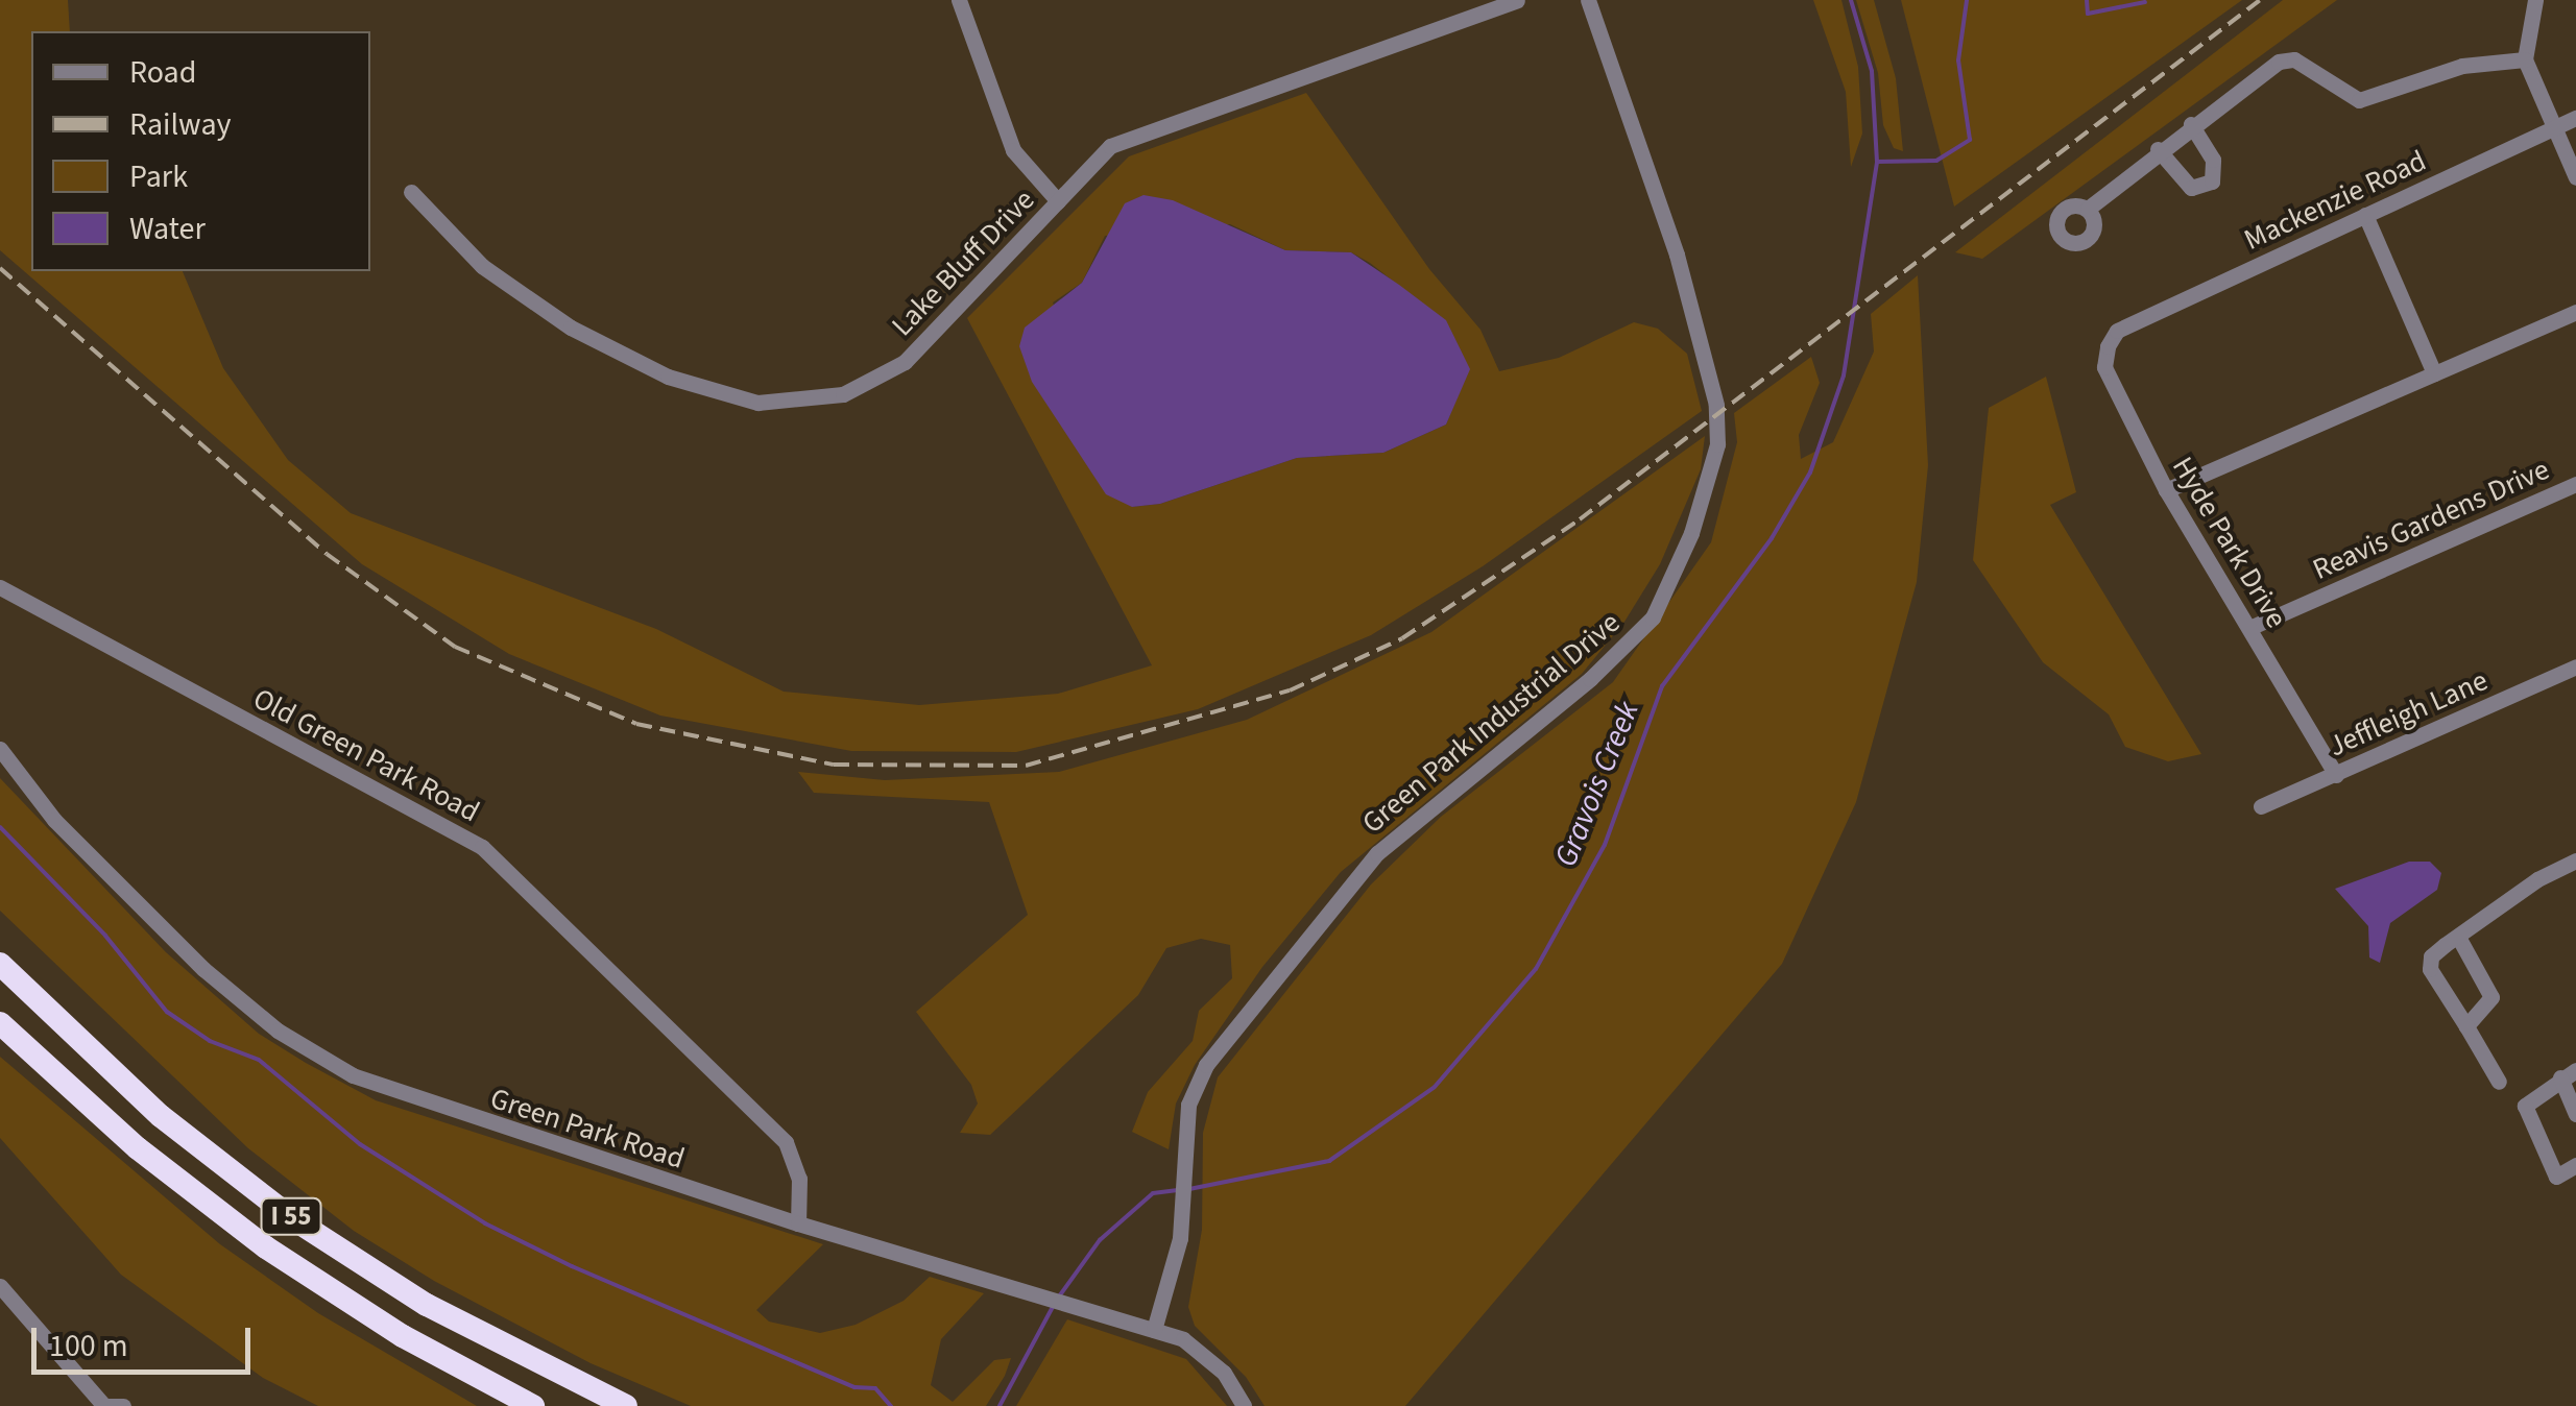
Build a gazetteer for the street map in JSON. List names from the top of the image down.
{
  "streets": {
    "highway": ["I 55"],
    "street": [
      "Mackenzie Road",
      "Lake Bluff Drive",
      "Reavis Gardens Drive",
      "Hyde Park Drive",
      "Jeffleigh Lane",
      "Green Park Industrial Drive",
      "Old Green Park Road",
      "Green Park Road"
    ]
  },
  "crossings": [
    ["Mackenzie Road", "Hyde Park Drive"],
    ["Reavis Gardens Drive", "Hyde Park Drive"],
    ["Hyde Park Drive", "Jeffleigh Lane"],
    ["Green Park Industrial Drive", "Green Park Road"],
    ["Old Green Park Road", "Green Park Road"]
  ],
  "water": ["Gravois Creek"],
  "legend": [
    "Road",
    "Railway",
    "Park",
    "Water"
  ],
  "scale_bar": "100 m"
}
